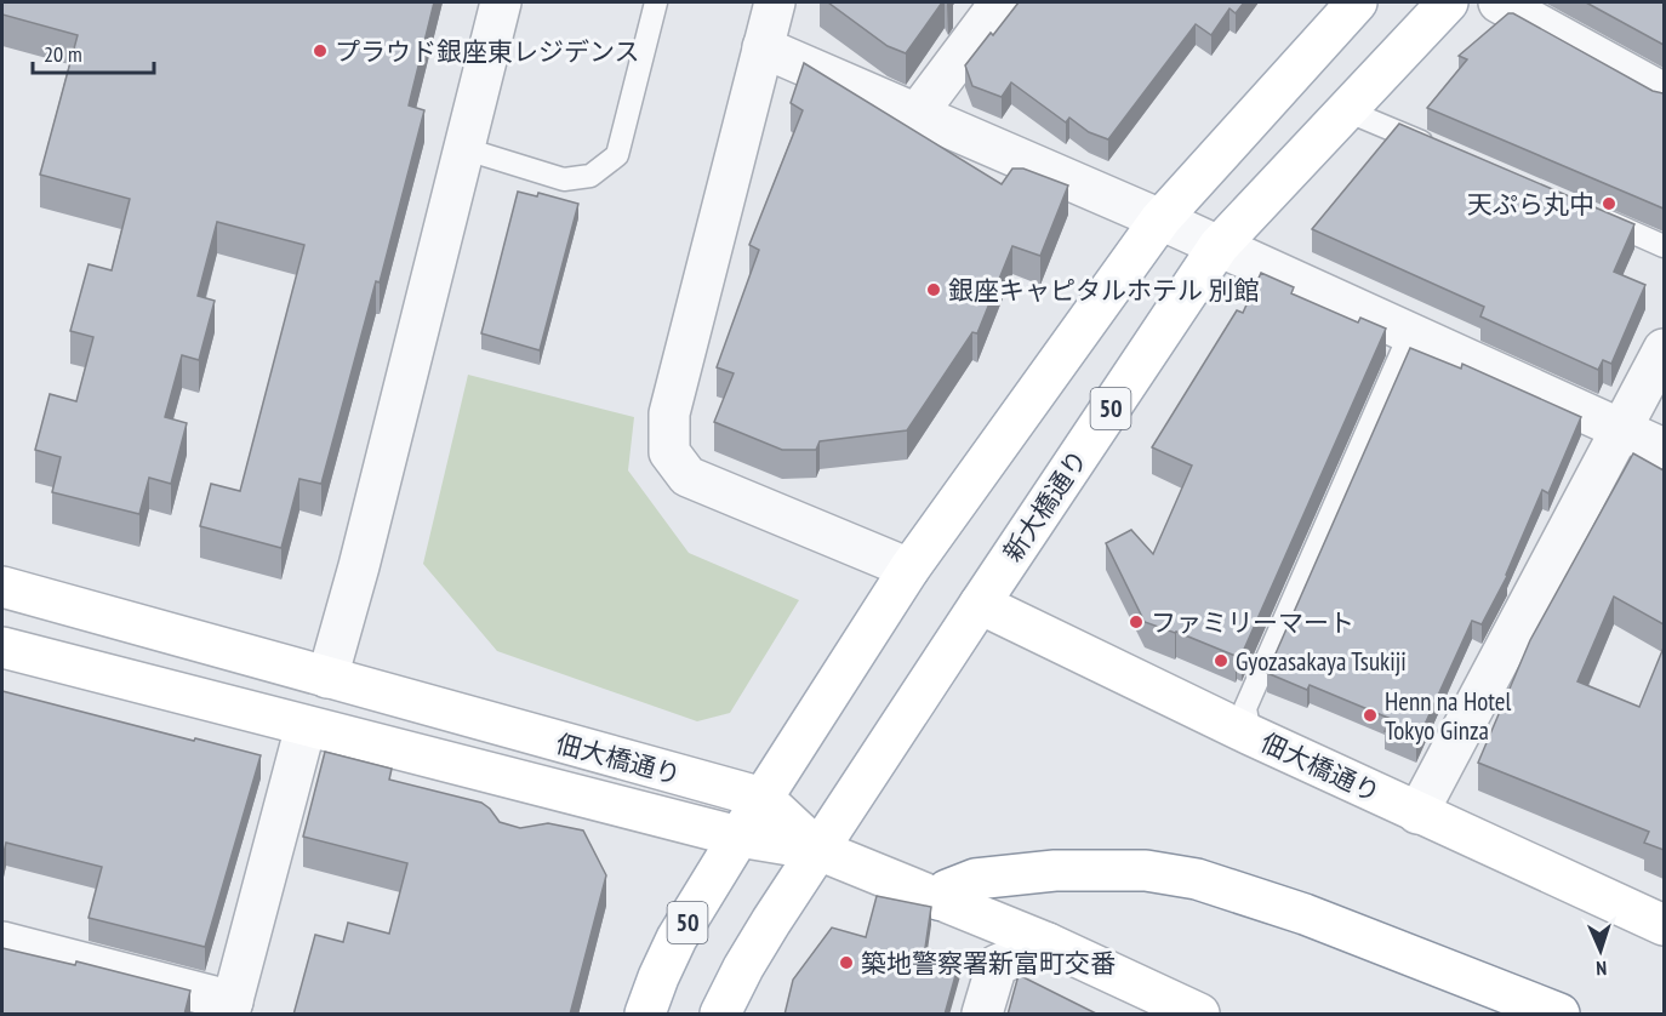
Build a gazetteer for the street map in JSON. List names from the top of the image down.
{
  "streets": {
    "main road": ["50", "新大橋通り", "佃大橋通り"]
  },
  "crossings": [
    ["50", "佃大橋通り"],
    ["新大橋通り", "佃大橋通り"]
  ],
  "places": [
    "プラウド銀座東レジデンス",
    "天ぷら丸中",
    "銀座キャピタルホテル 別館",
    "ファミリーマート",
    "Gyozasakaya Tsukiji",
    "Henn na Hotel Tokyo Ginza",
    "築地警察署新富町交番"
  ],
  "scale_bar": "20 m",
  "north": "bottom"
}
